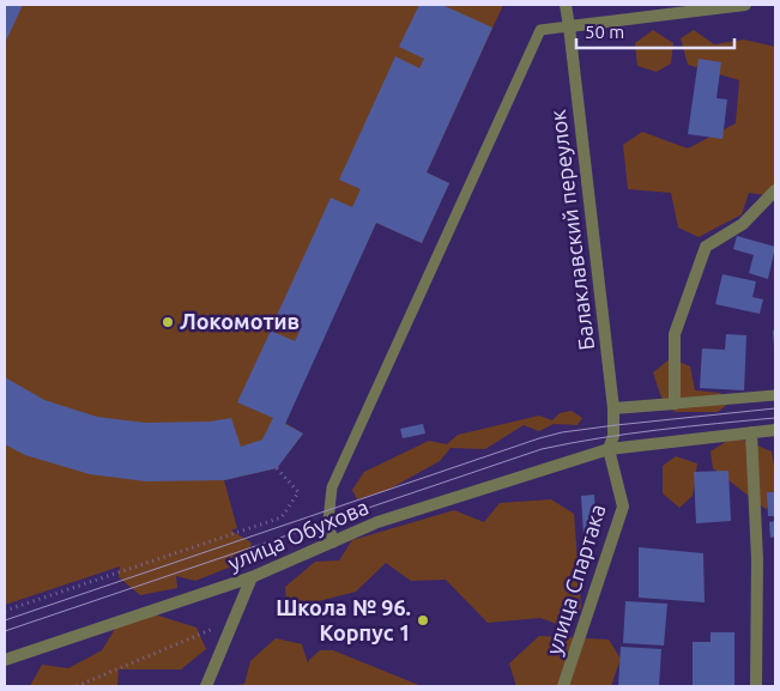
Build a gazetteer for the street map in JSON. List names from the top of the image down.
{
  "streets": {
    "street": ["Балаклавский переулок", "улица Обухова", "улица Спартака"]
  },
  "crossings": [
    ["Балаклавский переулок", "улица Обухова"],
    ["Балаклавский переулок", "улица Спартака"],
    ["улица Обухова", "улица Спартака"]
  ],
  "places": ["Локомотив", "Школа № 96. Корпус 1"],
  "scale_bar": "50 m"
}
